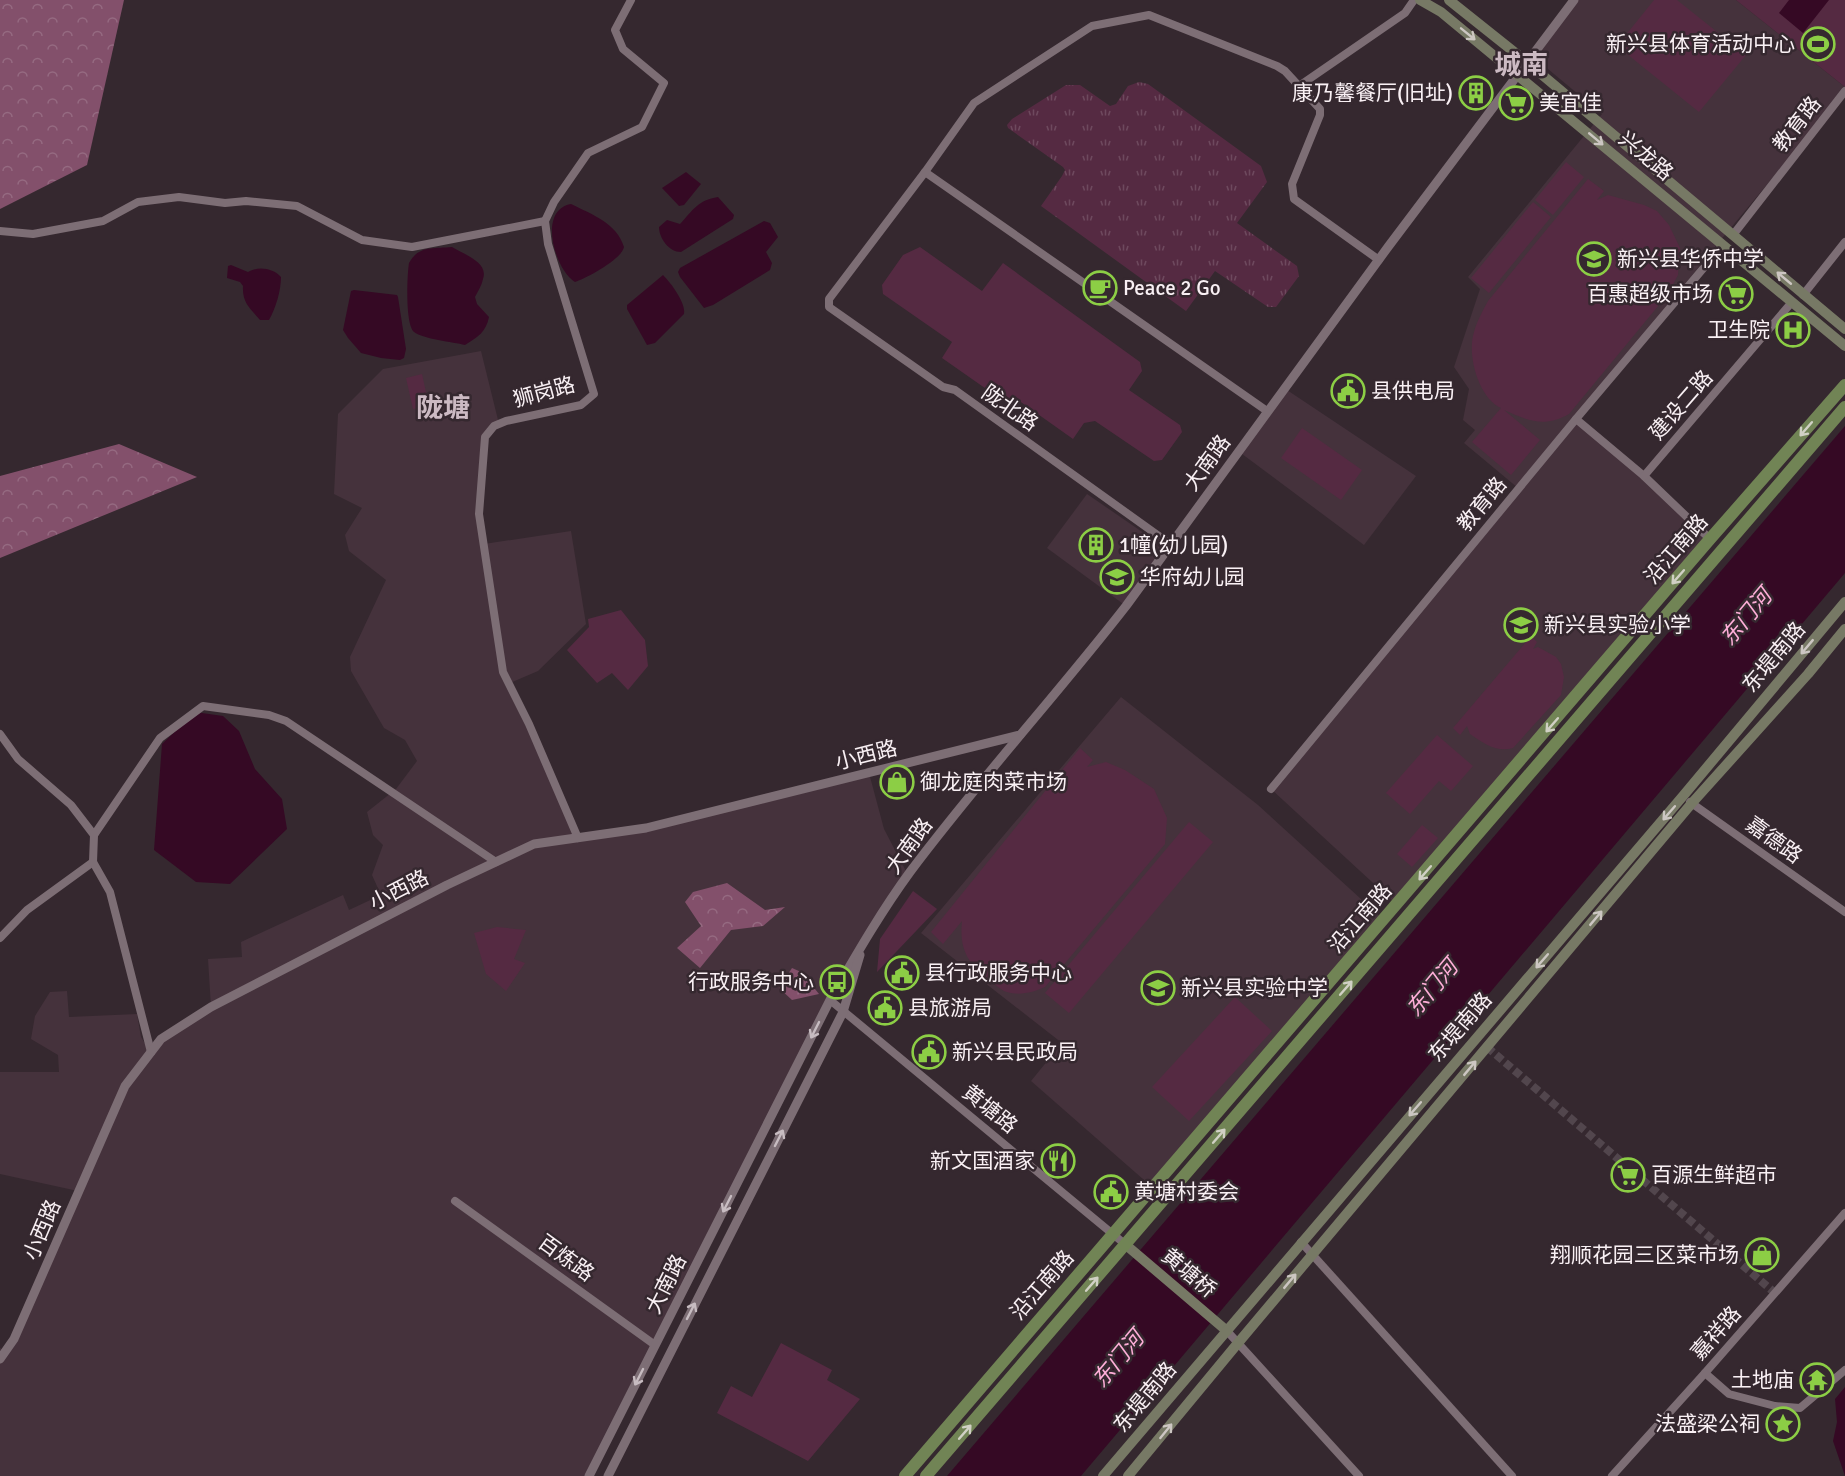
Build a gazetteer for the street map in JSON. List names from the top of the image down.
{
  "streets": {
    "main road": [
      "兴龙路",
      "沿江南路",
      "东堤南路",
      "黄塘桥"
    ],
    "street": [
      "教育路",
      "狮岗路",
      "建设二路",
      "陇北路",
      "大南路",
      "小西路",
      "嘉德路",
      "黄塘路",
      "百炼路",
      "嘉祥路"
    ]
  },
  "crossings": [
    ["教育路", "兴龙路"],
    ["兴龙路", "建设二路"],
    ["兴龙路", "大南路"],
    ["狮岗路", "小西路"],
    ["陇北路", "大南路"],
    ["大南路", "小西路"],
    ["大南路", "黄塘路"],
    ["大南路", "百炼路"],
    ["沿江南路", "黄塘路"],
    ["沿江南路", "黄塘桥"],
    ["东堤南路", "嘉德路"],
    ["东堤南路", "黄塘桥"],
    ["黄塘路", "黄塘桥"]
  ],
  "districts": ["城南", "陇塘"],
  "water": ["东门河"],
  "places": {
    "sports": ["新兴县体育活动中心"],
    "building": ["康乃馨餐厅(旧址)", "1幢(幼儿园)"],
    "supermarket": ["美宜佳", "百惠超级市场", "百源生鲜超市"],
    "school or university": [
      "新兴县华侨中学",
      "华府幼儿园",
      "新兴县实验小学",
      "新兴县实验中学"
    ],
    "cafe": ["Peace 2 Go"],
    "hospital": ["卫生院"],
    "public building": [
      "县供电局",
      "县行政服务中心",
      "县旅游局",
      "新兴县民政局",
      "黄塘村委会"
    ],
    "shop": ["御龙庭肉菜市场", "翔顺花园三区菜市场"],
    "bus stop": ["行政服务中心"],
    "restaurant": ["新文国酒家"],
    "temple": ["土地庙"],
    "place": ["法盛梁公祠"]
  }
}
